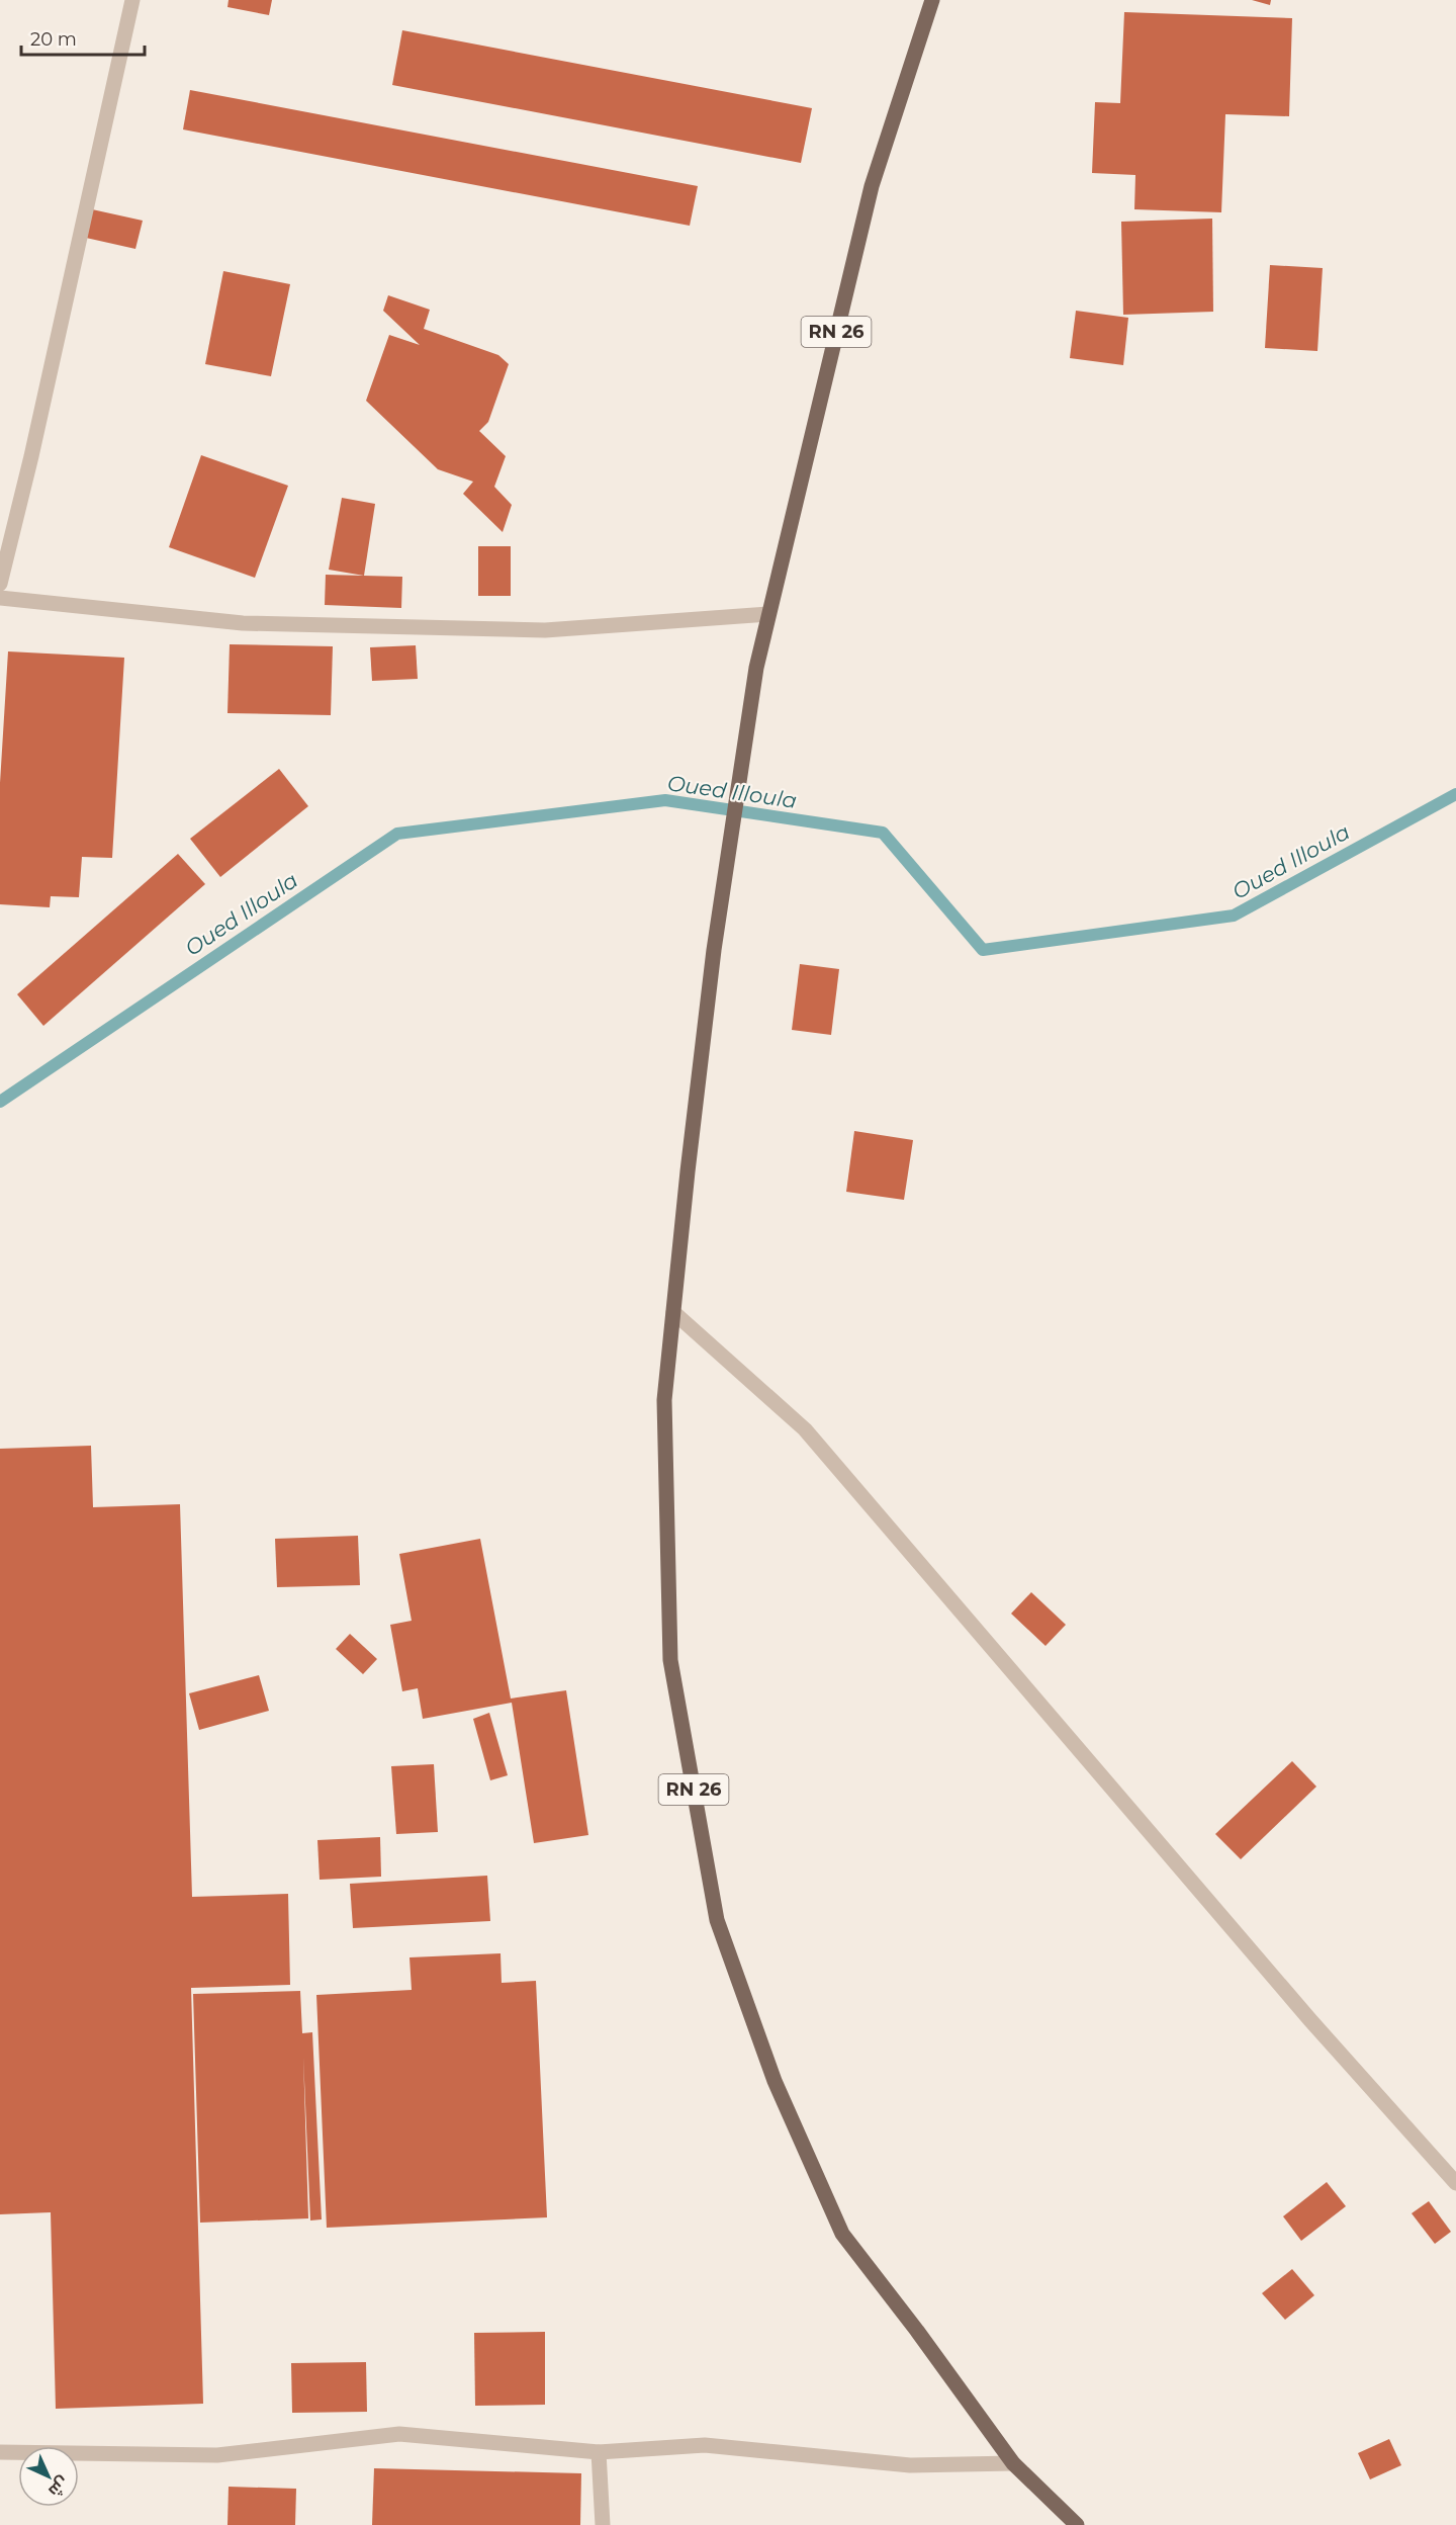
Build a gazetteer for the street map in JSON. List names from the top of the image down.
{
  "streets": {
    "main road": ["RN 26"]
  },
  "water": ["Oued Illoula"],
  "scale_bar": "20 m",
  "north": "bottom right"
}
